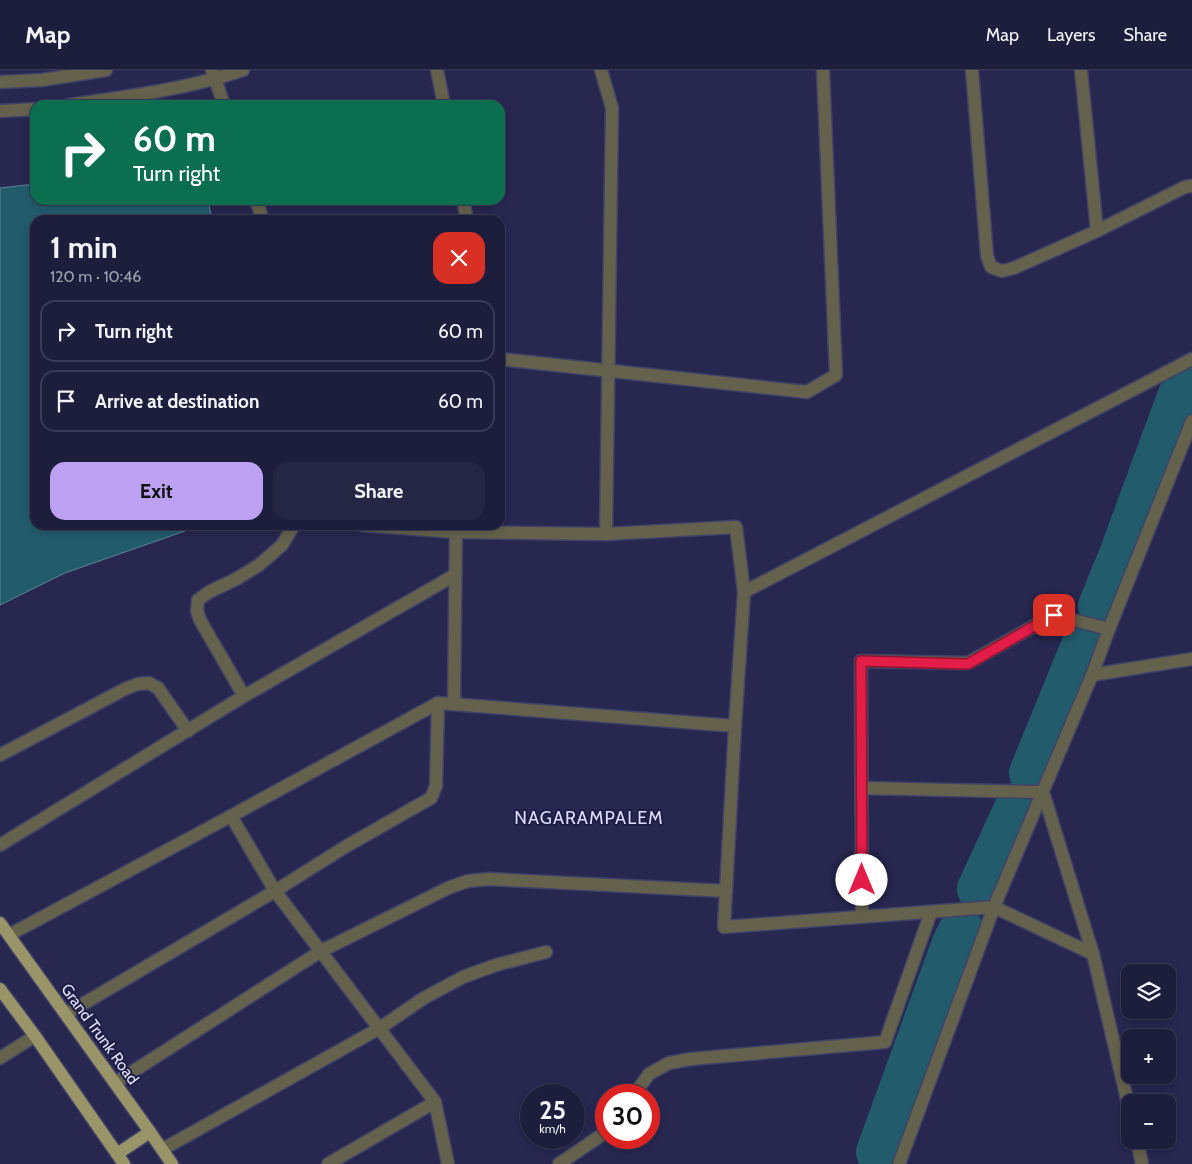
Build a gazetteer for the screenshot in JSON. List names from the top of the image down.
{
  "streets": {
    "main road": ["Grand Trunk Road"]
  },
  "districts": ["NAGARAMPALEM"],
  "page": {
    "header": "Map",
    "nav": ["Map", "Layers", "Share"],
    "turn": ["60 m", "Turn right"],
    "heading": ["1 min", "120 m · 10:46"],
    "list": [
      {
        "name": "Turn right",
        "value": "60 m"
      },
      {
        "name": "Arrive at destination",
        "value": "60 m"
      }
    ],
    "buttons": ["Exit", "Share"],
    "map_buttons": ["+", "−"],
    "speed": "25 km/h",
    "limit": "30"
  }
}
